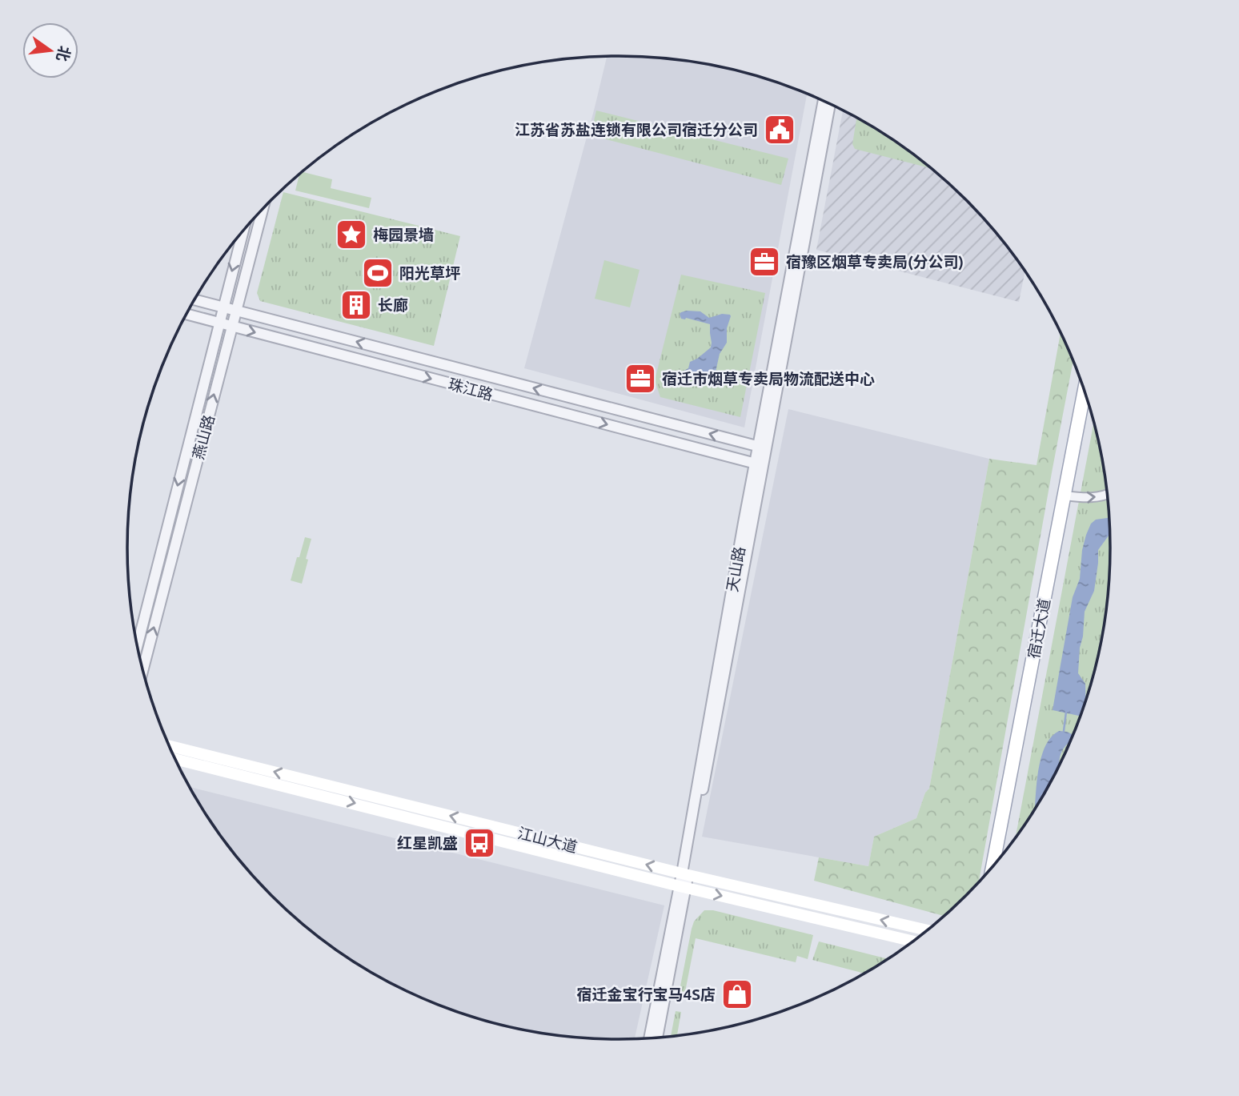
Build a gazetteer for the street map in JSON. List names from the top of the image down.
{
  "streets": {
    "main road": ["宿迁大道", "江山大道"],
    "street": ["珠江路", "燕山路", "天山路"]
  },
  "crossings": [
    ["珠江路", "燕山路"],
    ["珠江路", "天山路"],
    ["天山路", "江山大道"]
  ],
  "places": {
    "public building": ["江苏省苏盐连锁有限公司宿迁分公司"],
    "place": ["梅园景墙"],
    "office": ["宿豫区烟草专卖局(分公司)", "宿迁市烟草专卖局物流配送中心"],
    "sports": ["阳光草坪"],
    "building": ["长廊"],
    "bus stop": ["红星凯盛"],
    "shop": ["宿迁金宝行宝马4S店"]
  },
  "north": "right"
}
